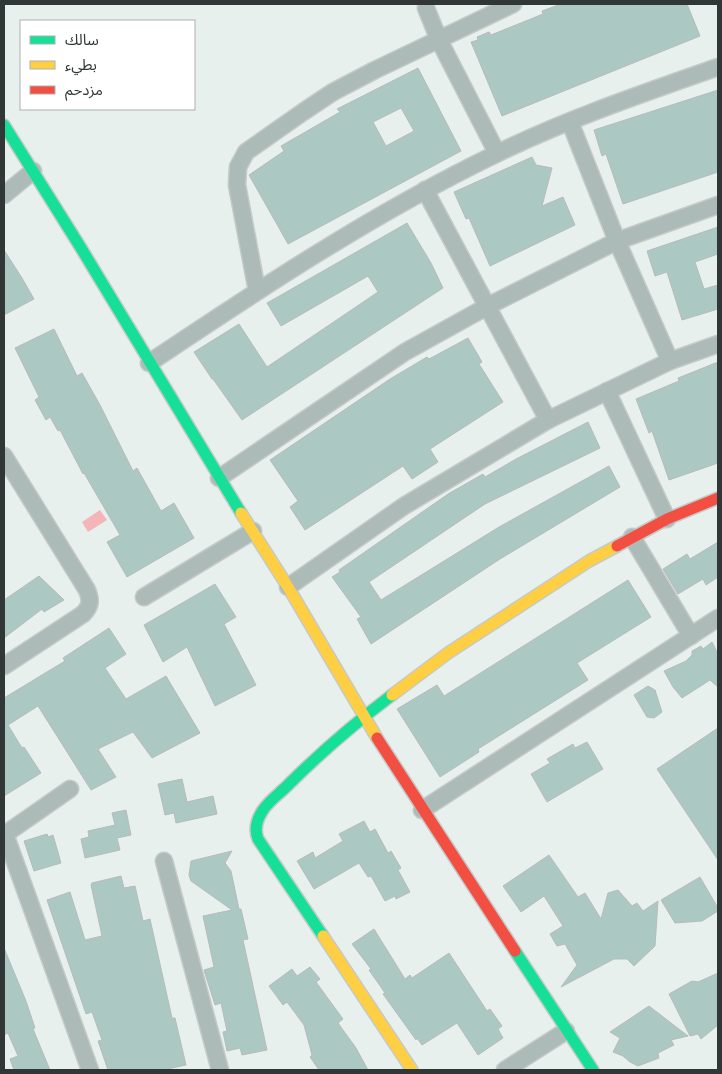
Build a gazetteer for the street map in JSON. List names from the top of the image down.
{
  "legend": ["سالك", "بطيء", "مزدحم"]
}
